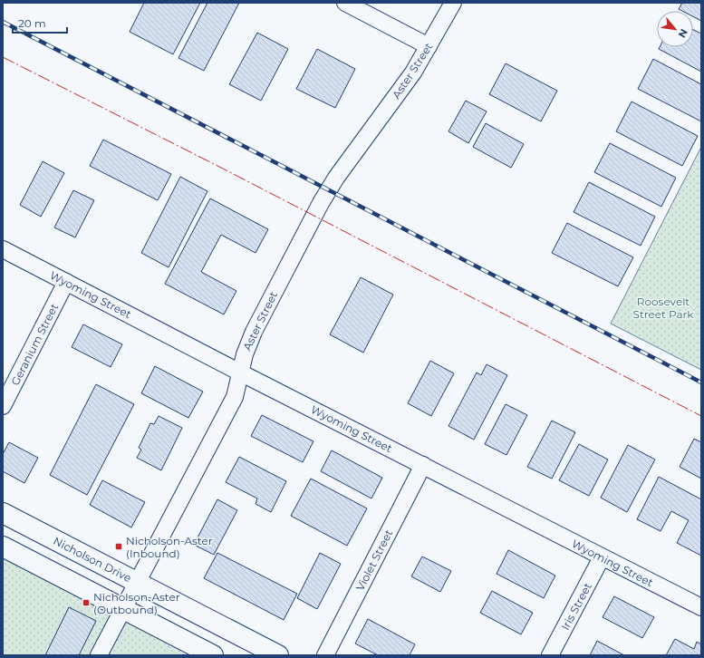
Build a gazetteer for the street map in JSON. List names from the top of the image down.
{
  "streets": {
    "main road": ["Nicholson Drive"],
    "street": [
      "Aster Street",
      "Wyoming Street",
      "Geranium Street",
      "Violet Street",
      "Iris Street"
    ]
  },
  "crossings": [
    ["Aster Street", "Wyoming Street"],
    ["Aster Street", "Nicholson Drive"],
    ["Wyoming Street", "Geranium Street"],
    ["Wyoming Street", "Violet Street"],
    ["Wyoming Street", "Iris Street"]
  ],
  "parks": ["Roosevelt Street Park"],
  "places": {
    "transit": ["Nicholson-Aster (Inbound)", "Nicholson-Aster (Outbound)"]
  },
  "scale_bar": "20 m",
  "north": "bottom right"
}
